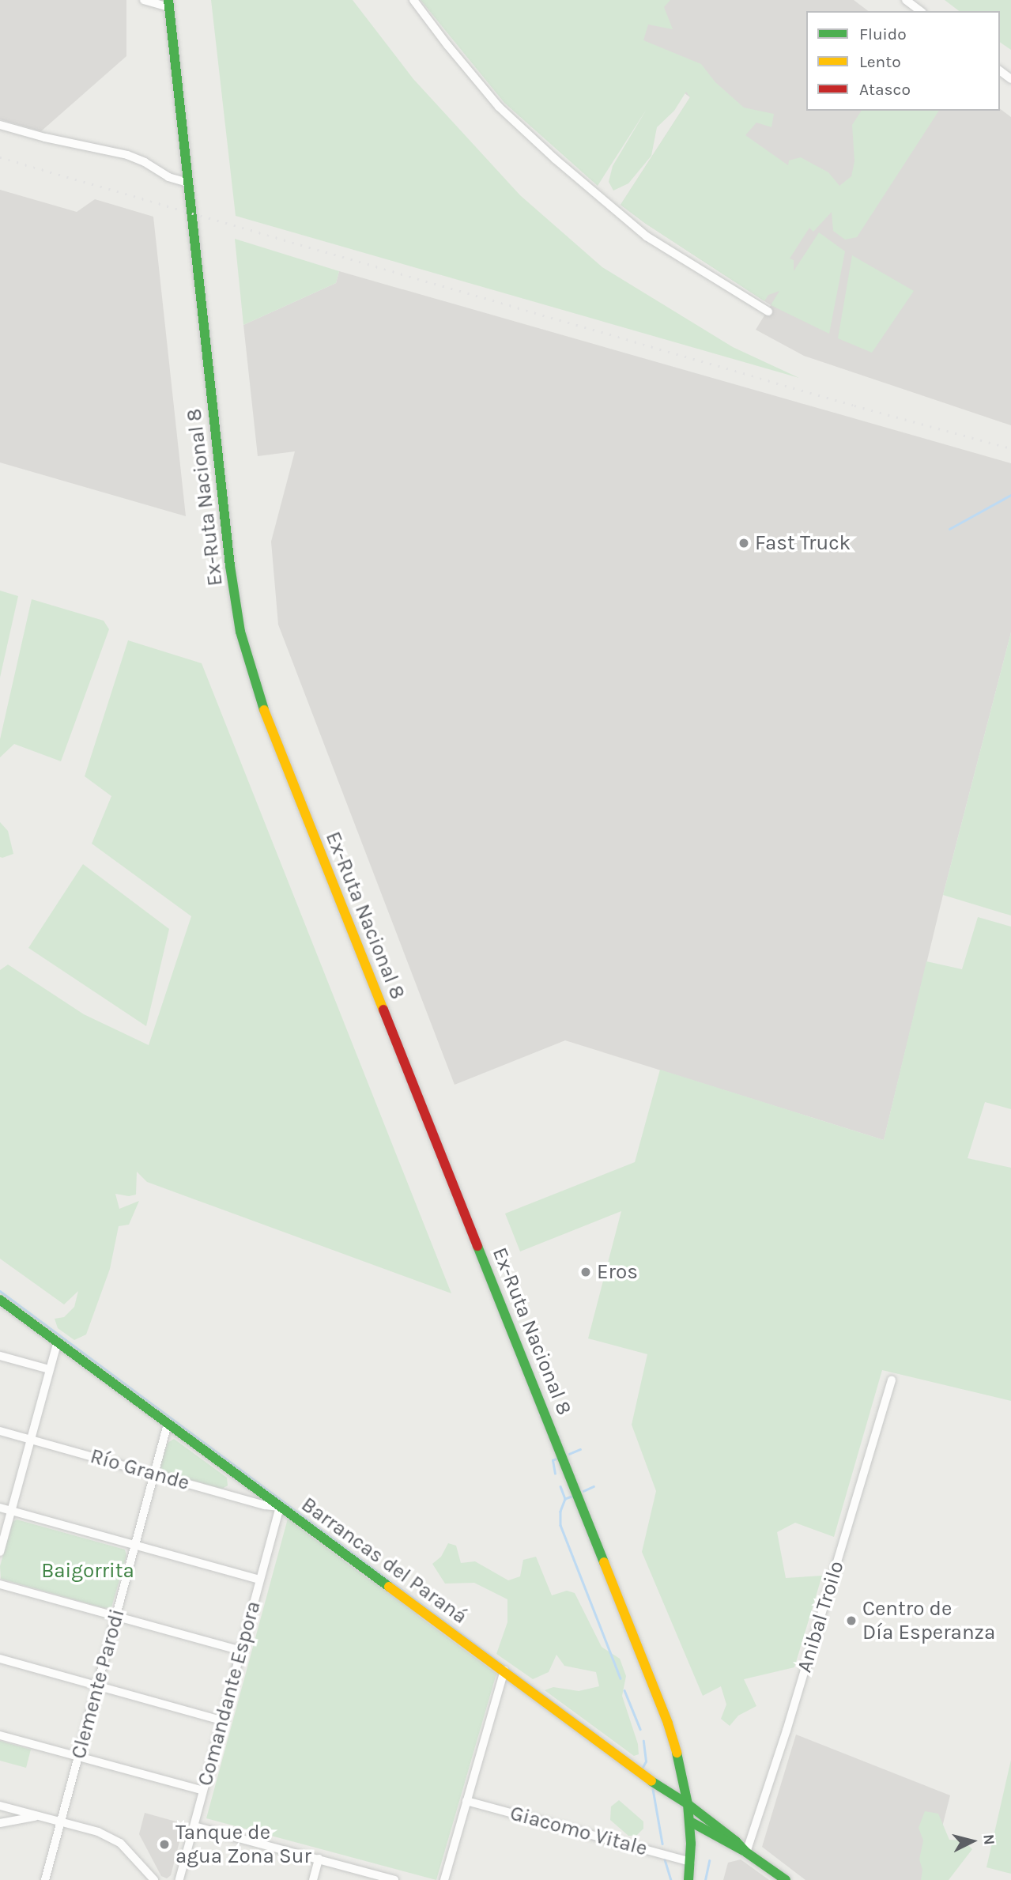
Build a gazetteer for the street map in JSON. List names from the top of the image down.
{
  "streets": {
    "main road": ["Ex-Ruta Nacional 8", "Barrancas del Paraná"],
    "street": [
      "Río Grande",
      "Anibal Troilo",
      "Clemente Parodi",
      "Comandante Espora",
      "Giacomo Vitale"
    ]
  },
  "crossings": [
    ["Ex-Ruta Nacional 8", "Barrancas del Paraná"],
    ["Ex-Ruta Nacional 8", "Giacomo Vitale"],
    ["Río Grande", "Barrancas del Paraná"],
    ["Río Grande", "Clemente Parodi"],
    ["Río Grande", "Comandante Espora"],
    ["Barrancas del Paraná", "Anibal Troilo"],
    ["Barrancas del Paraná", "Clemente Parodi"],
    ["Barrancas del Paraná", "Comandante Espora"]
  ],
  "parks": ["Baigorrita"],
  "places": [
    "Fast Truck",
    "Eros",
    "Centro de Día Esperanza",
    "Tanque de agua Zona Sur"
  ],
  "legend": ["Fluido", "Lento", "Atasco"],
  "north": "right"
}
